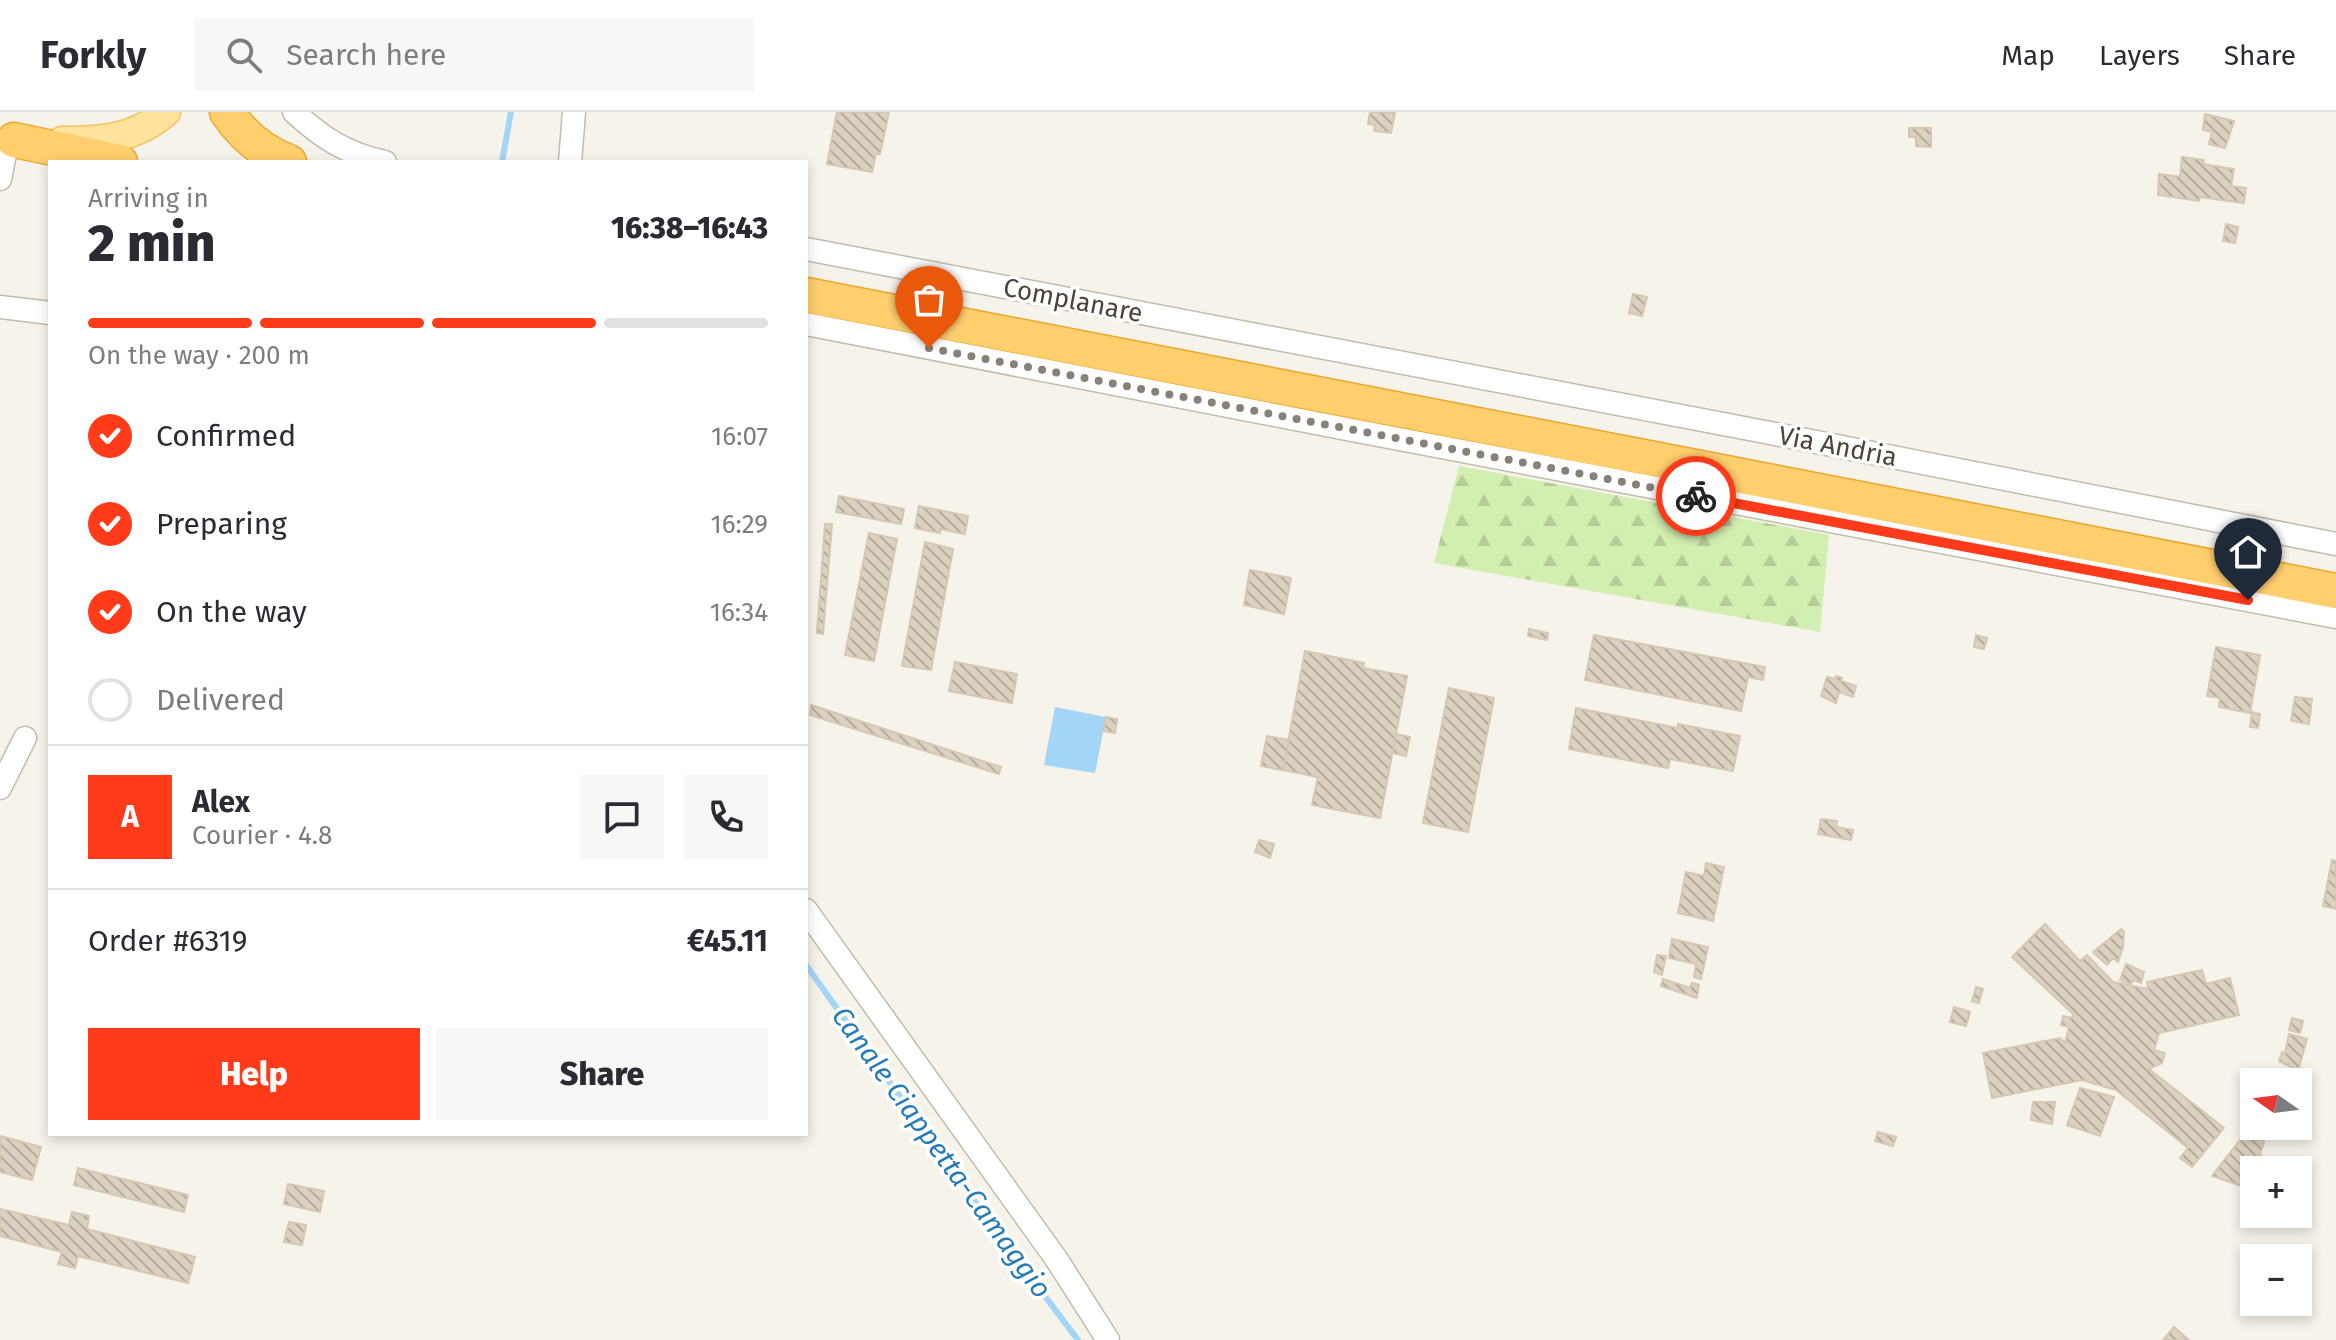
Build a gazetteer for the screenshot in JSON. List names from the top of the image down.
{
  "streets": {
    "street": ["Complanare", "Via Andria"]
  },
  "crossings": [
    ["Complanare", "Via Andria"]
  ],
  "water": ["Canale Ciappetta-Camaggio"],
  "north": "left",
  "page": {
    "header": "Forkly",
    "search": "Search here",
    "nav": ["Map", "Layers", "Share"],
    "heading": ["2 min", "Arriving in", "16:38–16:43"],
    "panel": [
      "Alex",
      "Courier · 4.8",
      "Order #6319",
      "€45.11"
    ],
    "bar": "On the way · 200 m",
    "list": [
      ["Confirmed", "16:07"],
      ["Preparing", "16:29"],
      ["On the way", "16:34"],
      "Delivered"
    ],
    "round": "A",
    "buttons": ["Help", "Share"],
    "map_buttons": ["+", "−"]
  }
}
